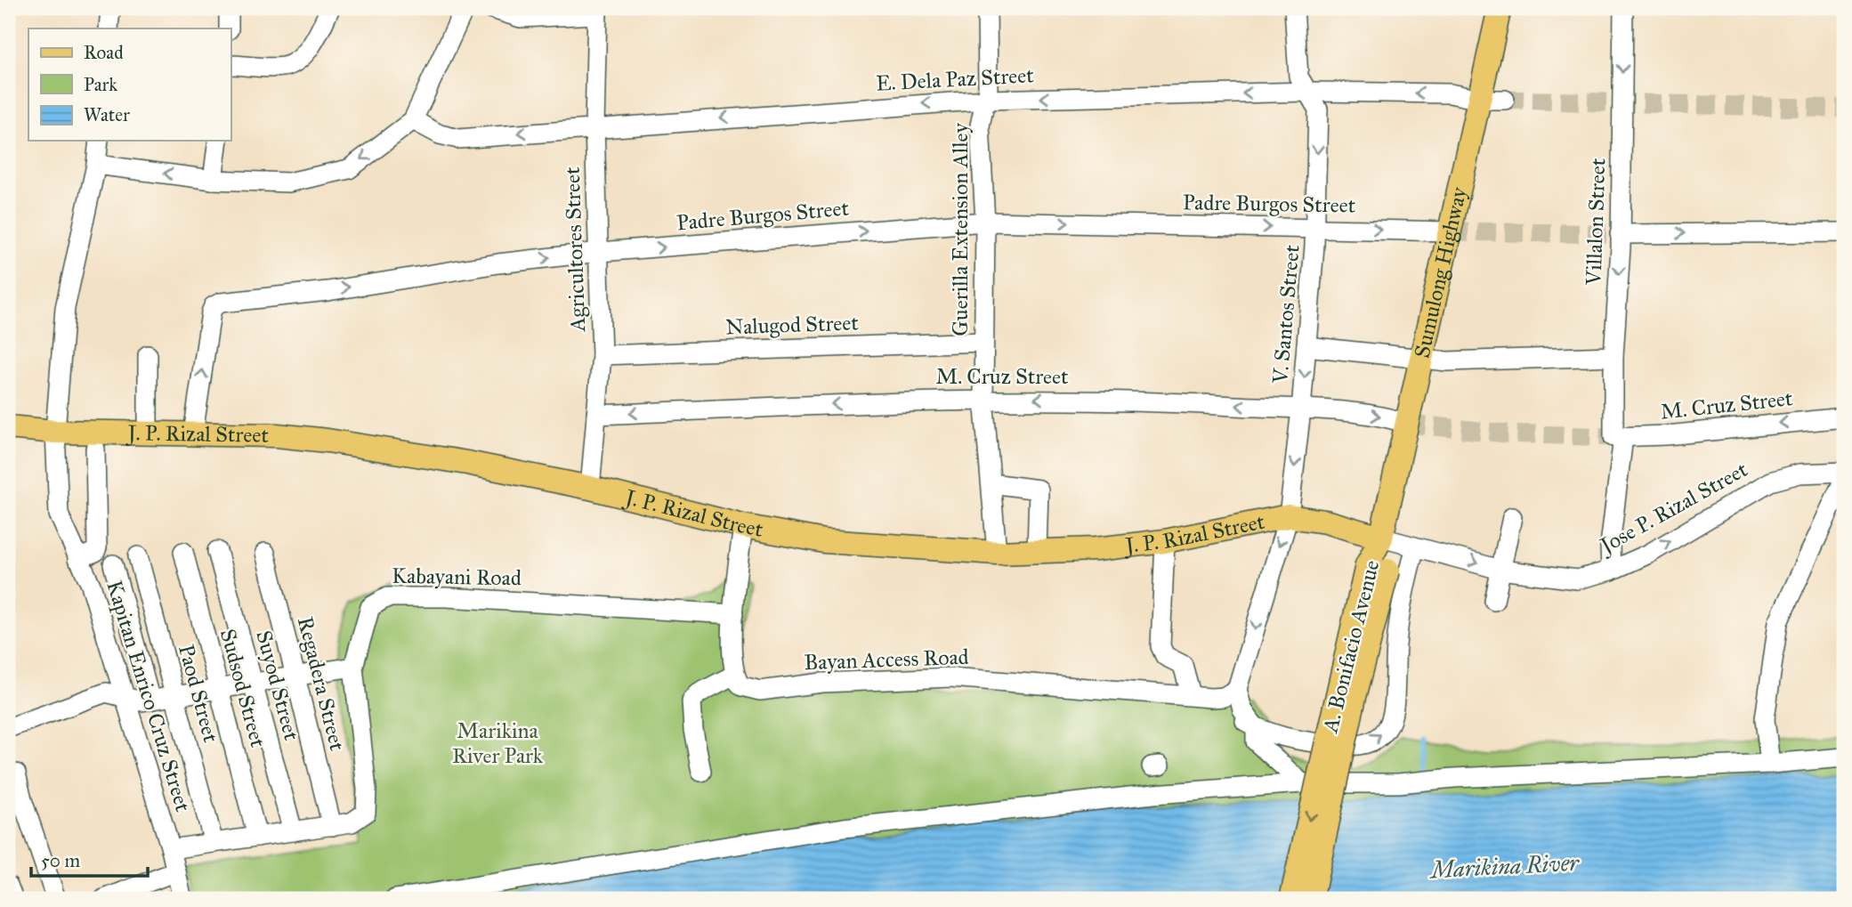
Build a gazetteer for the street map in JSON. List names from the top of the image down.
{
  "streets": {
    "main road": ["Sumulong Highway", "J. P. Rizal Street", "A. Bonifacio Avenue"],
    "street": [
      "E. Dela Paz Street",
      "Padre Burgos Street",
      "Villalon Street",
      "Guerilla Extension Alley",
      "Agricultores Street",
      "V. Santos Street",
      "Nalugod Street",
      "M. Cruz Street",
      "Jose P. Rizal Street",
      "Kabayani Road",
      "Bayan Access Road",
      "Regadera Street",
      "Suyod Street",
      "Sudsod Street",
      "Paod Street",
      "Kapitan Enrico Cruz Street"
    ]
  },
  "crossings": [
    ["E. Dela Paz Street", "Guerilla Extension Alley"],
    ["E. Dela Paz Street", "Agricultores Street"],
    ["E. Dela Paz Street", "Sumulong Highway"],
    ["E. Dela Paz Street", "V. Santos Street"],
    ["Padre Burgos Street", "Guerilla Extension Alley"],
    ["Padre Burgos Street", "Agricultores Street"],
    ["Padre Burgos Street", "Sumulong Highway"],
    ["Padre Burgos Street", "V. Santos Street"],
    ["Padre Burgos Street", "J. P. Rizal Street"],
    ["Villalon Street", "M. Cruz Street"],
    ["Villalon Street", "Jose P. Rizal Street"],
    ["Guerilla Extension Alley", "Nalugod Street"],
    ["Guerilla Extension Alley", "M. Cruz Street"],
    ["Guerilla Extension Alley", "J. P. Rizal Street"],
    ["Agricultores Street", "Nalugod Street"],
    ["Agricultores Street", "M. Cruz Street"],
    ["Agricultores Street", "J. P. Rizal Street"],
    ["Sumulong Highway", "M. Cruz Street"],
    ["Sumulong Highway", "J. P. Rizal Street"],
    ["Sumulong Highway", "Jose P. Rizal Street"],
    ["Sumulong Highway", "A. Bonifacio Avenue"],
    ["V. Santos Street", "M. Cruz Street"],
    ["V. Santos Street", "J. P. Rizal Street"],
    ["V. Santos Street", "Bayan Access Road"],
    ["J. P. Rizal Street", "Jose P. Rizal Street"],
    ["J. P. Rizal Street", "A. Bonifacio Avenue"],
    ["J. P. Rizal Street", "Kapitan Enrico Cruz Street"],
    ["Jose P. Rizal Street", "A. Bonifacio Avenue"],
    ["Kabayani Road", "Regadera Street"]
  ],
  "one_way": [
    "E. Dela Paz Street",
    "Villalon Street",
    "V. Santos Street",
    "Jose P. Rizal Street"
  ],
  "water": ["Marikina River"],
  "parks": ["Marikina River Park"],
  "legend": ["Road", "Park", "Water"],
  "scale_bar": "50 m"
}
